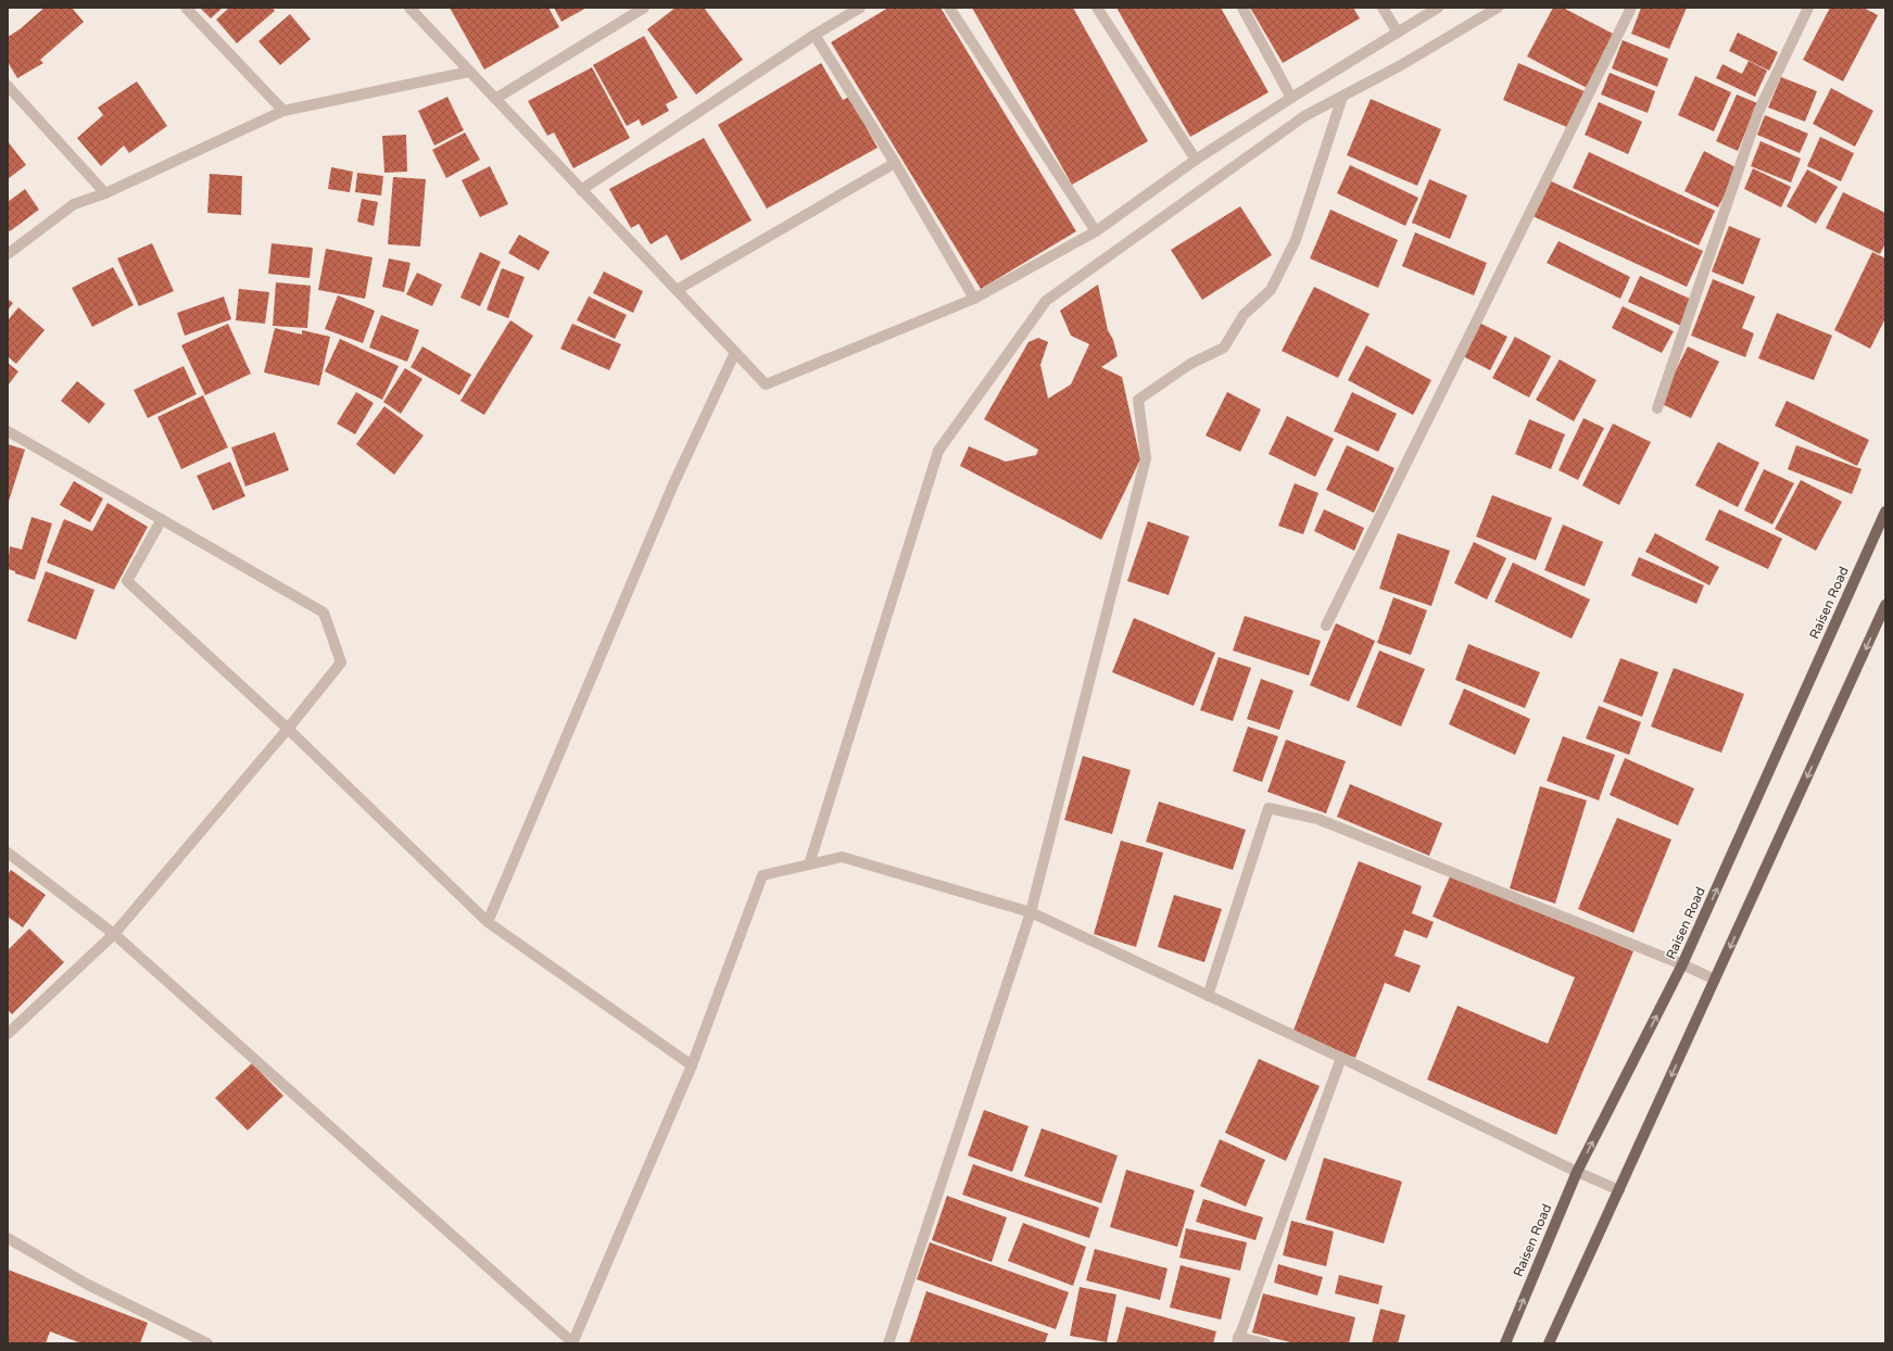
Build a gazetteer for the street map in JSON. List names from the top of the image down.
{
  "streets": {
    "main road": ["Raisen Road"]
  }
}
